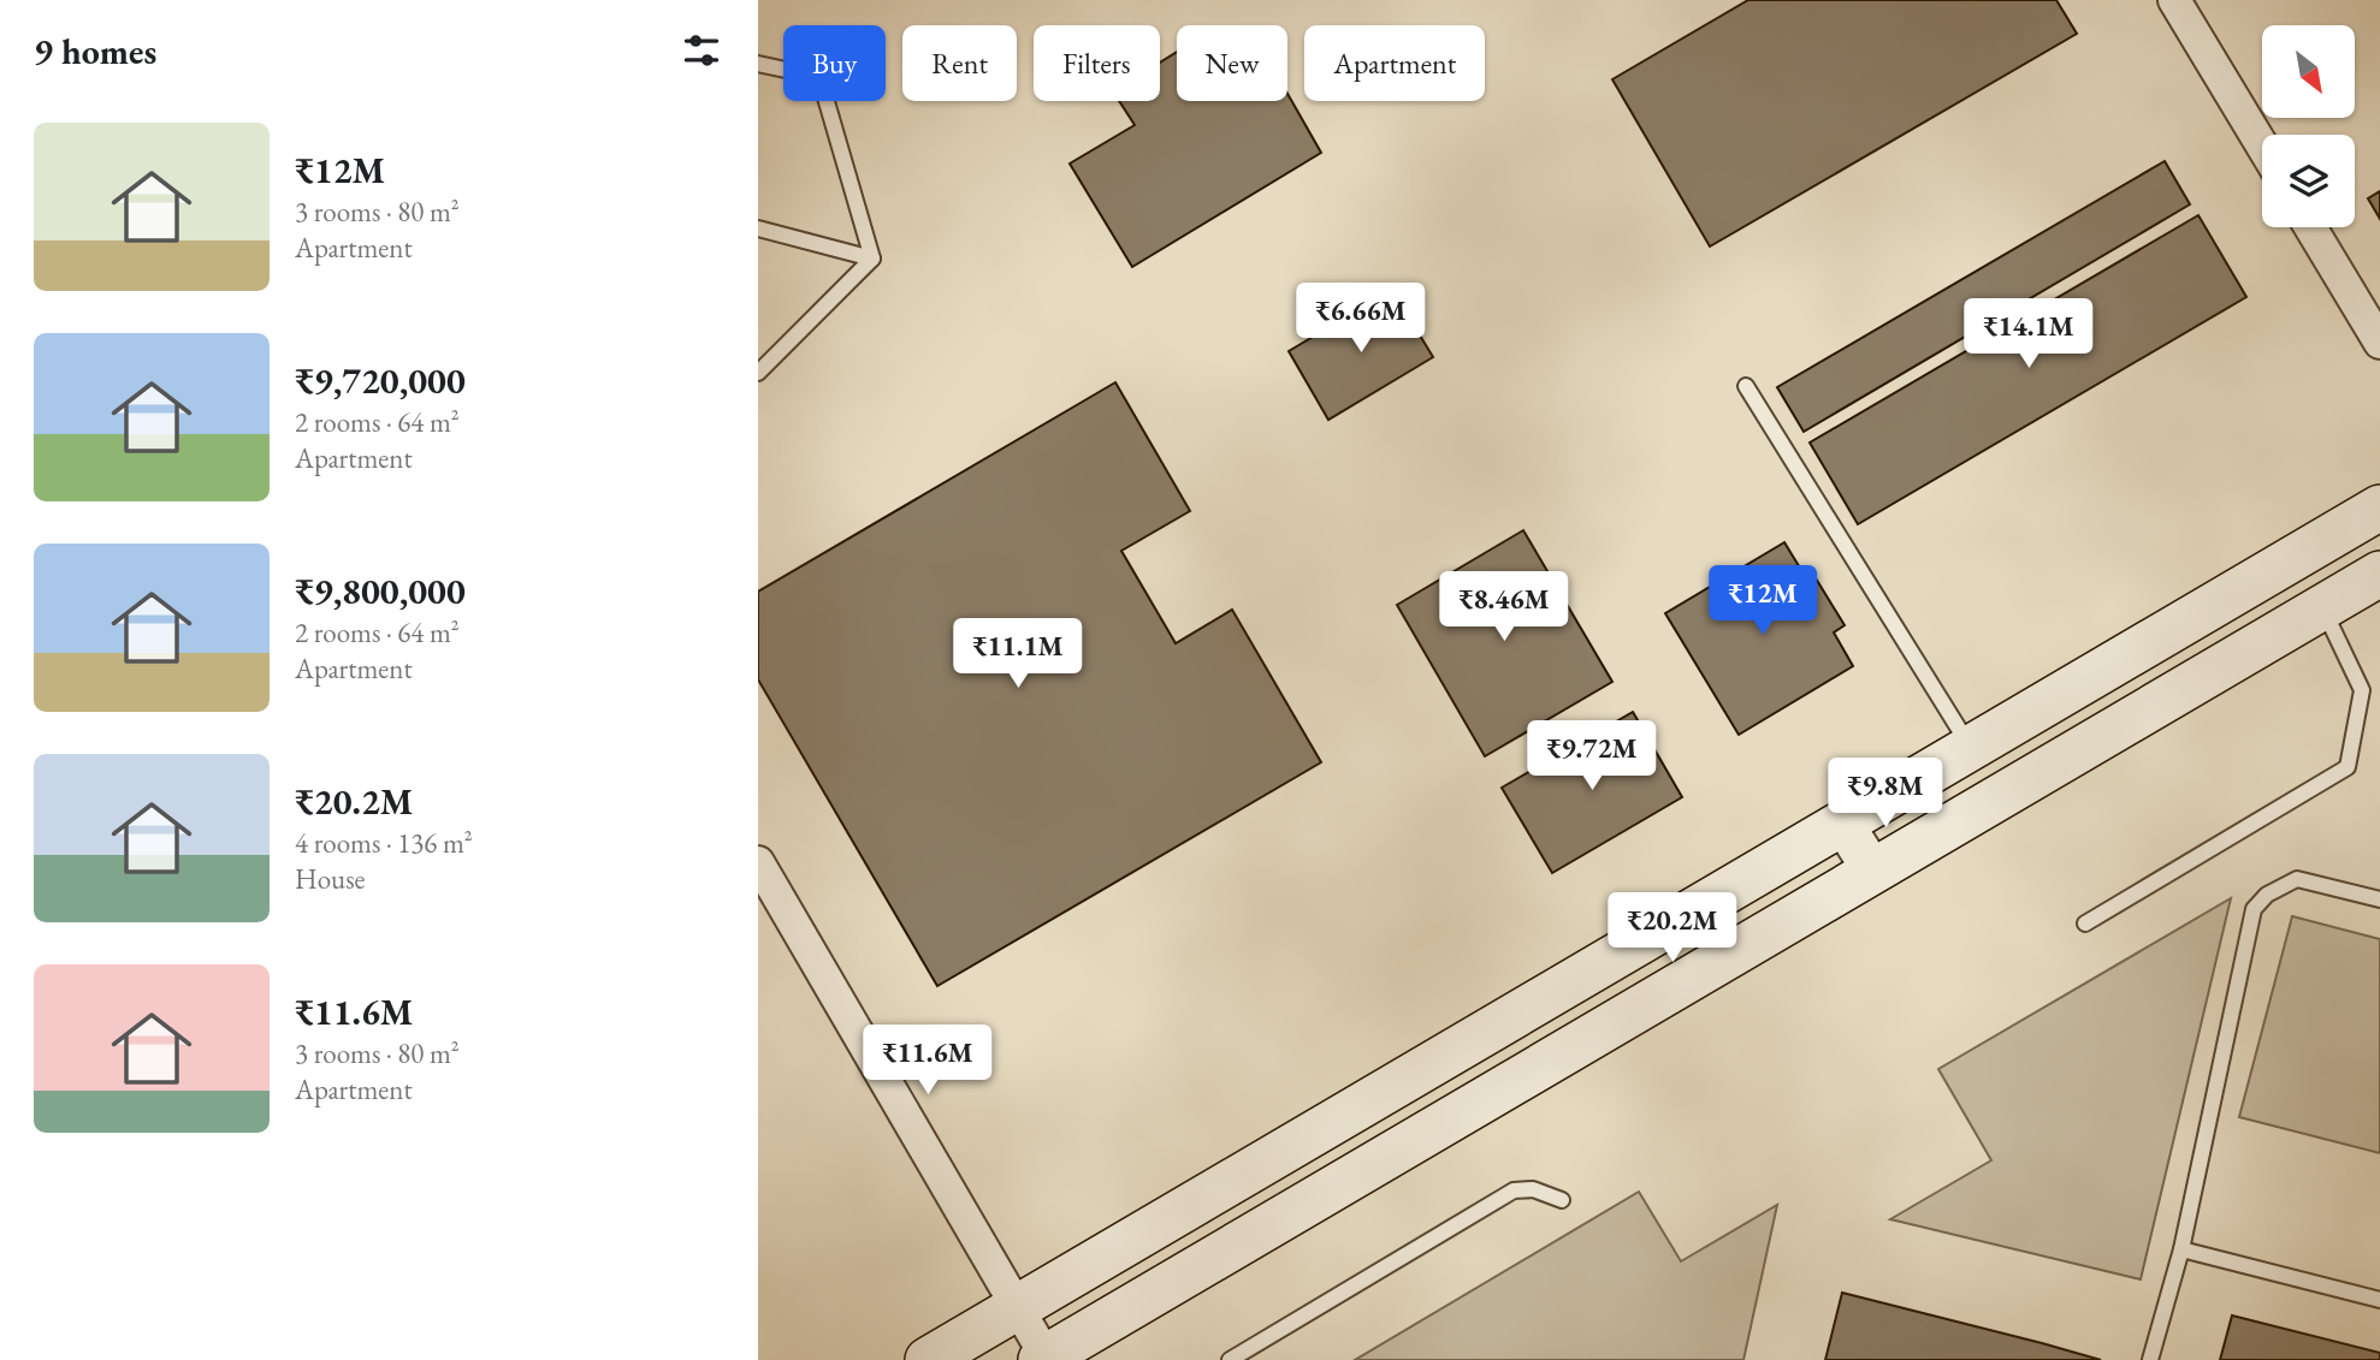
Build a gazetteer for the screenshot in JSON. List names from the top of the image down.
{
  "north": "bottom right",
  "page": {
    "heading": "9 homes",
    "chip": [
      "Buy",
      "Rent",
      "Filters",
      "New",
      "Apartment"
    ],
    "list": [
      {
        "name": "₹12M",
        "note": "3 rooms · 80 m² · Apartment"
      },
      {
        "name": "₹9,720,000",
        "note": "2 rooms · 64 m² · Apartment"
      },
      {
        "name": "₹9,800,000",
        "note": "2 rooms · 64 m² · Apartment"
      },
      {
        "name": "₹20.2M",
        "note": "4 rooms · 136 m² · House"
      },
      {
        "name": "₹11.6M",
        "note": "3 rooms · 80 m² · Apartment"
      }
    ],
    "price": [
      "₹6.66M",
      "₹14.1M",
      "₹12M",
      "₹8.46M",
      "₹11.1M",
      "₹9.72M",
      "₹9.8M",
      "₹20.2M",
      "₹11.6M"
    ]
  }
}
